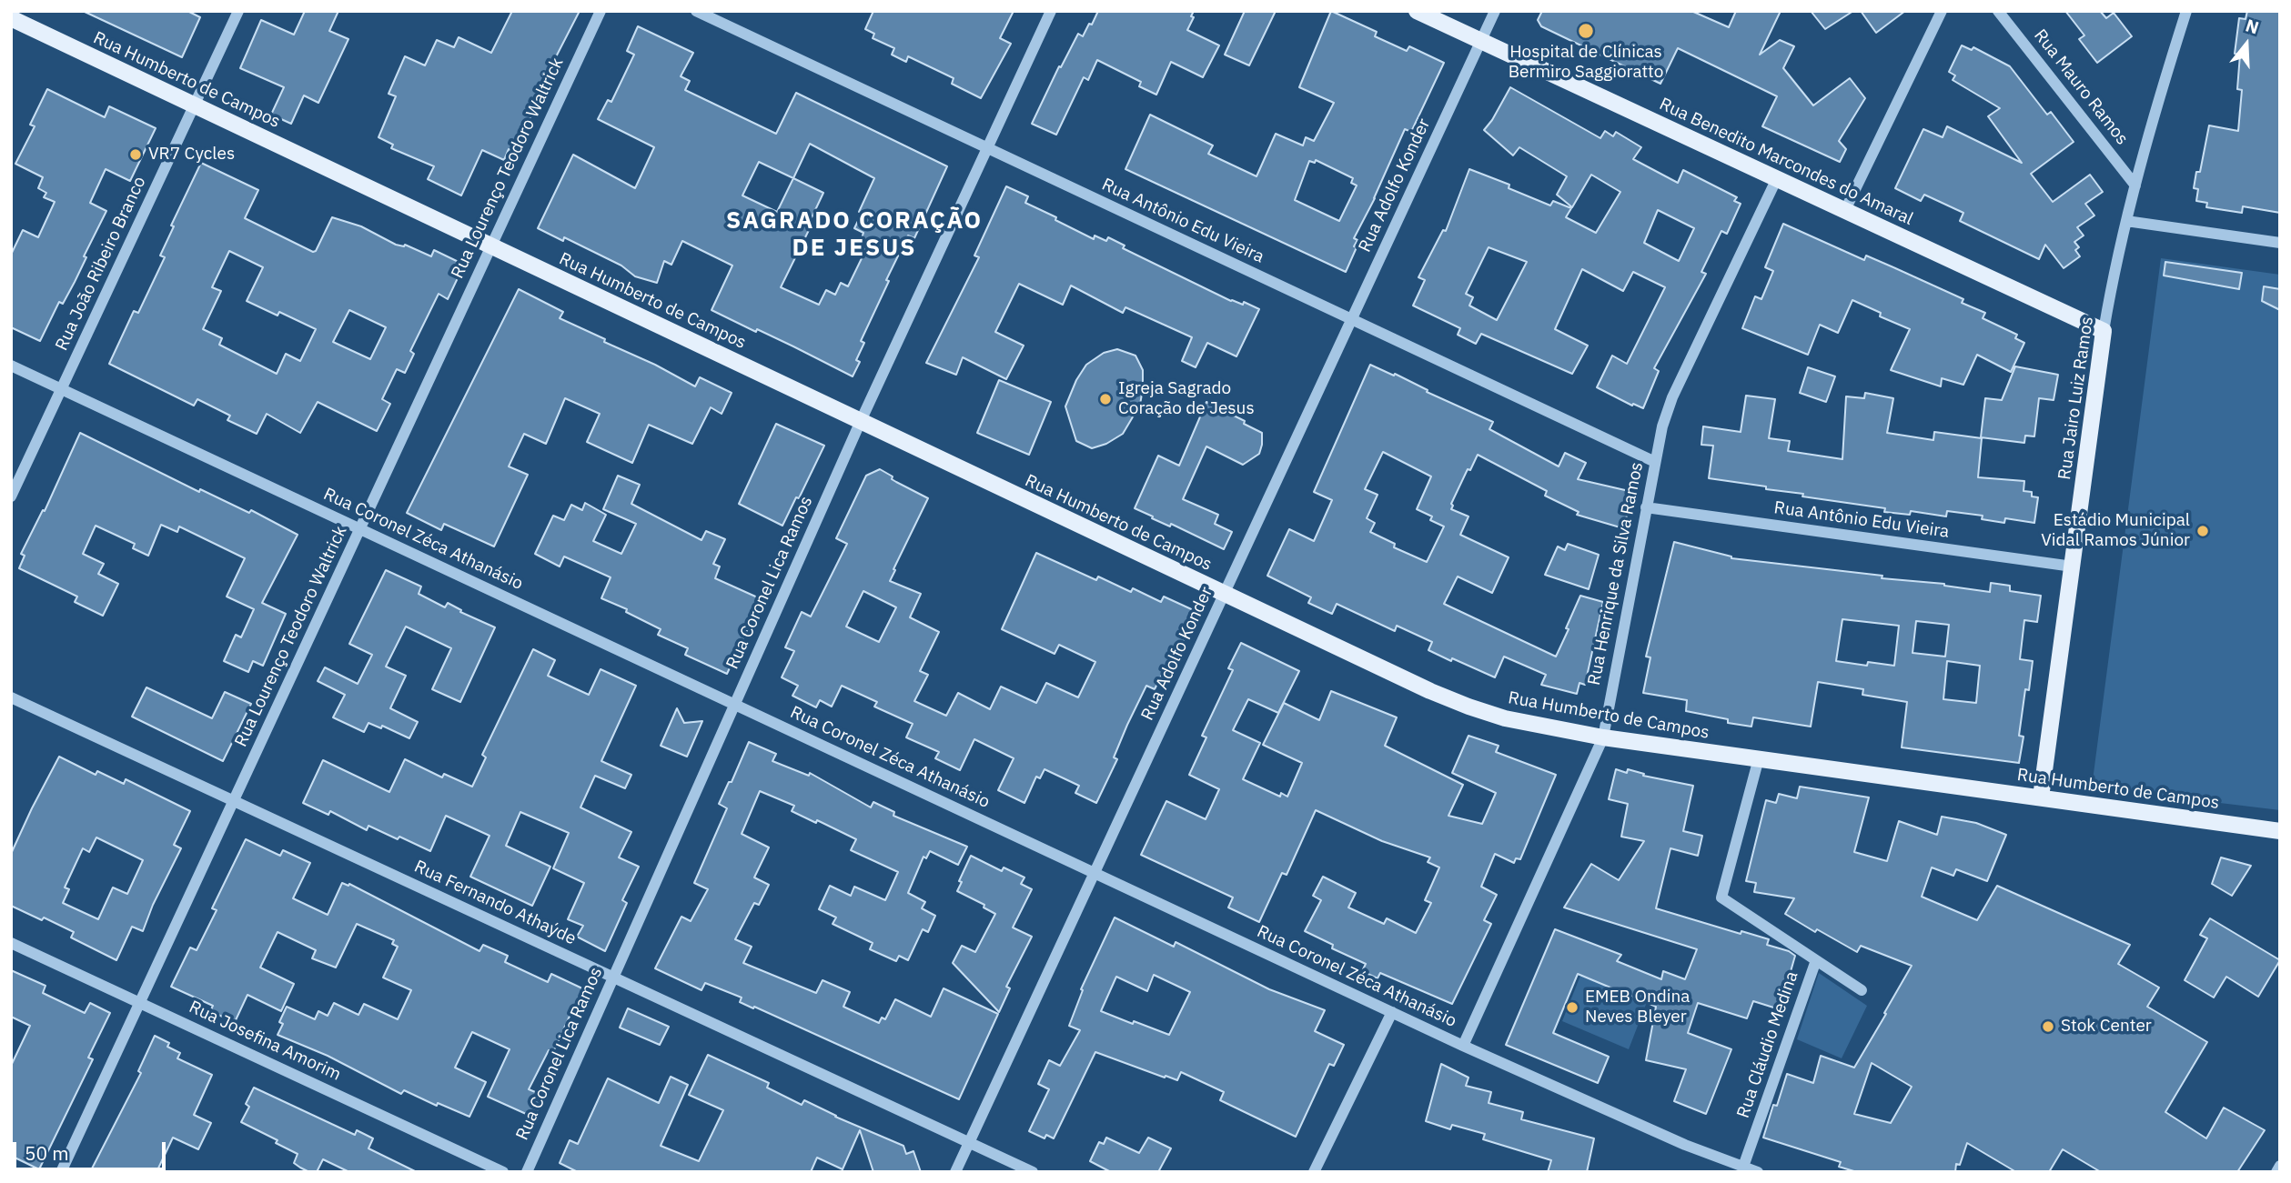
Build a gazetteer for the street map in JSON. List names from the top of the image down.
{
  "streets": {
    "main road": ["Rua Humberto de Campos", "Rua Benedito Marcondes do Amaral", "Rua Jairo Luiz Ramos"],
    "street": [
      "Rua Mauro Ramos",
      "Rua Lourenço Teodoro Waltrick",
      "Rua Adolfo Konder",
      "Rua Antônio Edu Vieira",
      "Rua João Ribeiro Branco",
      "Rua Coronel Zéca Athanásio",
      "Rua Henrique da Silva Ramos",
      "Rua Coronel Lica Ramos",
      "Rua Fernando Athaýde",
      "Rua Josefina Amorim",
      "Rua Cláudio Medina"
    ]
  },
  "crossings": [
    ["Rua Humberto de Campos", "Rua Lourenço Teodoro Waltrick"],
    ["Rua Humberto de Campos", "Rua Adolfo Konder"],
    ["Rua Humberto de Campos", "Rua João Ribeiro Branco"],
    ["Rua Humberto de Campos", "Rua Jairo Luiz Ramos"],
    ["Rua Humberto de Campos", "Rua Henrique da Silva Ramos"],
    ["Rua Humberto de Campos", "Rua Coronel Lica Ramos"],
    ["Rua Humberto de Campos", "Rua Cláudio Medina"],
    ["Rua Mauro Ramos", "Rua Jairo Luiz Ramos"],
    ["Rua Benedito Marcondes do Amaral", "Rua Adolfo Konder"],
    ["Rua Benedito Marcondes do Amaral", "Rua Jairo Luiz Ramos"],
    ["Rua Benedito Marcondes do Amaral", "Rua Henrique da Silva Ramos"],
    ["Rua Lourenço Teodoro Waltrick", "Rua Coronel Zéca Athanásio"],
    ["Rua Lourenço Teodoro Waltrick", "Rua Fernando Athaýde"],
    ["Rua Lourenço Teodoro Waltrick", "Rua Josefina Amorim"],
    ["Rua Adolfo Konder", "Rua Antônio Edu Vieira"],
    ["Rua Adolfo Konder", "Rua Coronel Zéca Athanásio"],
    ["Rua Adolfo Konder", "Rua Fernando Athaýde"],
    ["Rua Antônio Edu Vieira", "Rua Jairo Luiz Ramos"],
    ["Rua Antônio Edu Vieira", "Rua Henrique da Silva Ramos"],
    ["Rua Antônio Edu Vieira", "Rua Coronel Lica Ramos"],
    ["Rua João Ribeiro Branco", "Rua Coronel Zéca Athanásio"],
    ["Rua Coronel Zéca Athanásio", "Rua Henrique da Silva Ramos"],
    ["Rua Coronel Zéca Athanásio", "Rua Coronel Lica Ramos"],
    ["Rua Coronel Zéca Athanásio", "Rua Cláudio Medina"],
    ["Rua Coronel Lica Ramos", "Rua Fernando Athaýde"]
  ],
  "districts": ["SAGRADO CORAÇÃO DE JESUS"],
  "places": [
    "Hospital de Clínicas Bermiro Saggioratto",
    "VR7 Cycles",
    "Igreja Sagrado Coração de Jesus",
    "Estádio Municipal Vidal Ramos Júnior",
    "EMEB Ondina Neves Bleyer",
    "Stok Center"
  ],
  "scale_bar": "50 m",
  "north": "top"
}
